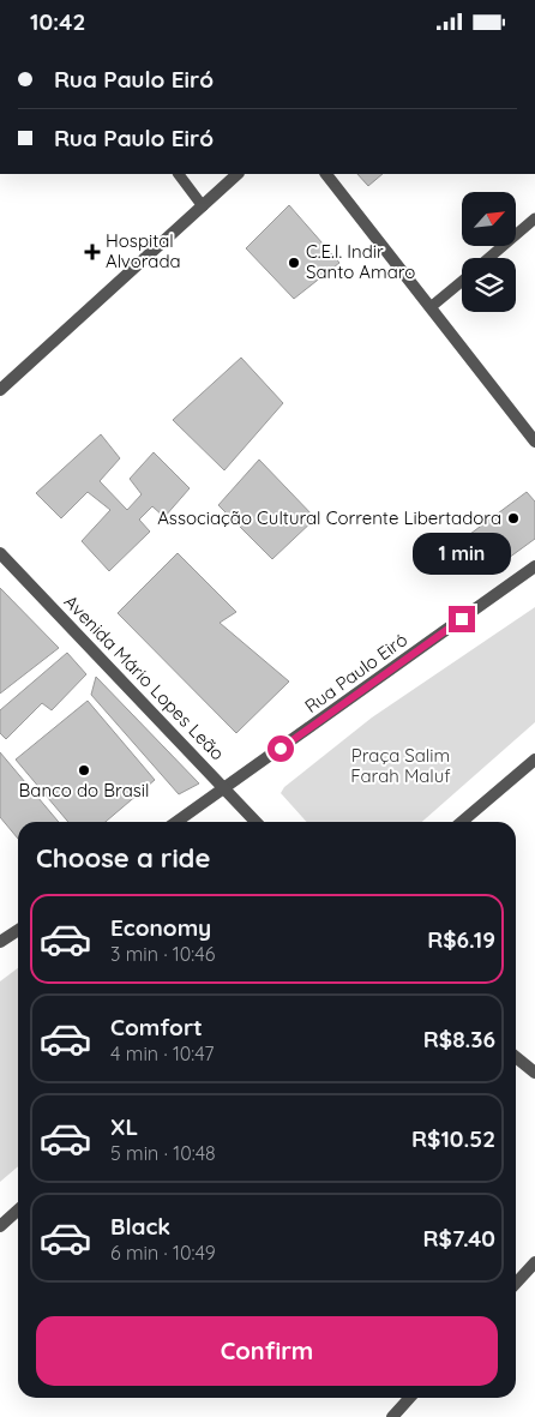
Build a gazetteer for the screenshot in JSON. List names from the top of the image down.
{
  "streets": {
    "street": ["Rua Paulo Eiró", "Avenida Mário Lopes Leão"]
  },
  "crossings": [
    ["Rua Paulo Eiró", "Avenida Mário Lopes Leão"]
  ],
  "parks": ["Praça Salim Farah Maluf"],
  "places": {
    "health": ["Hospital Alvorada"],
    "other": ["C.E.I. Indir Santo Amaro", "Associação Cultural Corrente Libertadora", "Banco do Brasil"]
  },
  "north": "top right",
  "page": {
    "status": "10:42",
    "banner": ["Rua Paulo Eiró", "Rua Paulo Eiró"],
    "bubble": "1 min",
    "heading": "Choose a ride",
    "list": [
      {
        "name": "Economy",
        "note": "3 min · 10:46",
        "value": "R$6.19"
      },
      {
        "name": "Comfort",
        "note": "4 min · 10:47",
        "value": "R$8.36"
      },
      {
        "name": "XL",
        "note": "5 min · 10:48",
        "value": "R$10.52"
      },
      {
        "name": "Black",
        "note": "6 min · 10:49",
        "value": "R$7.40"
      }
    ],
    "buttons": "Confirm"
  }
}
